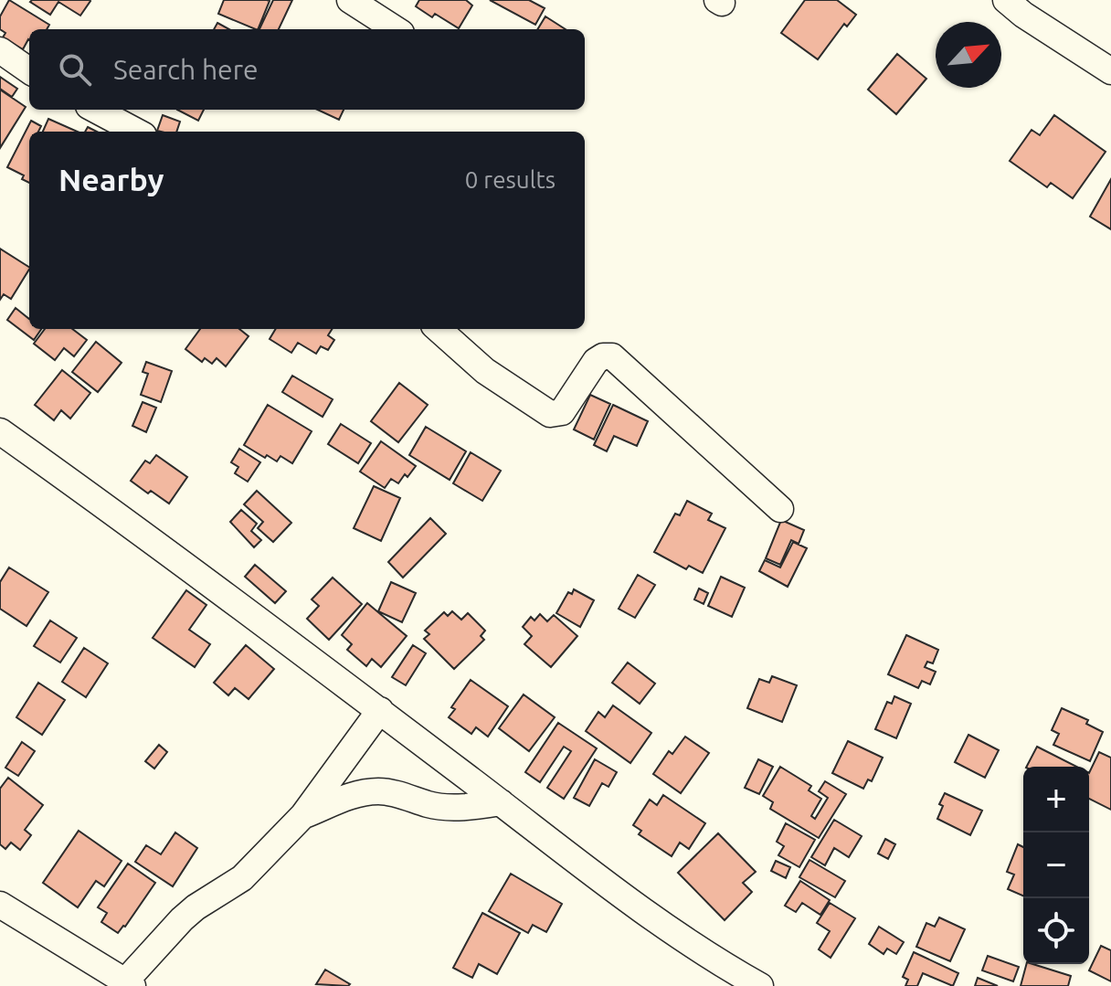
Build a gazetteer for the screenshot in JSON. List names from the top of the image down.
{
  "north": "top right",
  "page": {
    "search": "Search here",
    "heading": ["Nearby", "0 results"],
    "map_buttons": ["+", "−"]
  }
}
